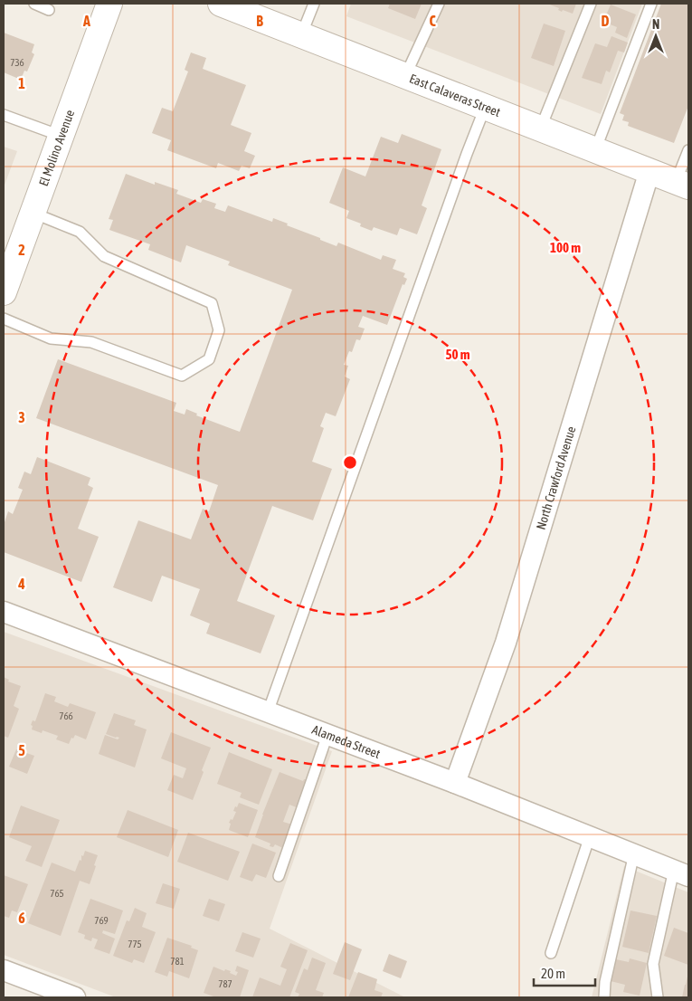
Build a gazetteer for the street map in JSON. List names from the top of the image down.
{
  "streets": {
    "street": [
      "East Calaveras Street",
      "El Molino Avenue",
      "North Crawford Avenue",
      "Alameda Street"
    ]
  },
  "crossings": [
    ["East Calaveras Street", "North Crawford Avenue"],
    ["North Crawford Avenue", "Alameda Street"]
  ],
  "house_numbers": [
    "736",
    "766",
    "765",
    "769",
    "775",
    "781",
    "787"
  ],
  "scale_bar": "20 m",
  "north": "top",
  "grid": {
    "columns": [
      "A",
      "B",
      "C",
      "D"
    ],
    "rows": [
      "1",
      "2",
      "3",
      "4",
      "5",
      "6"
    ]
  },
  "rings": ["100 m", "50 m"]
}
